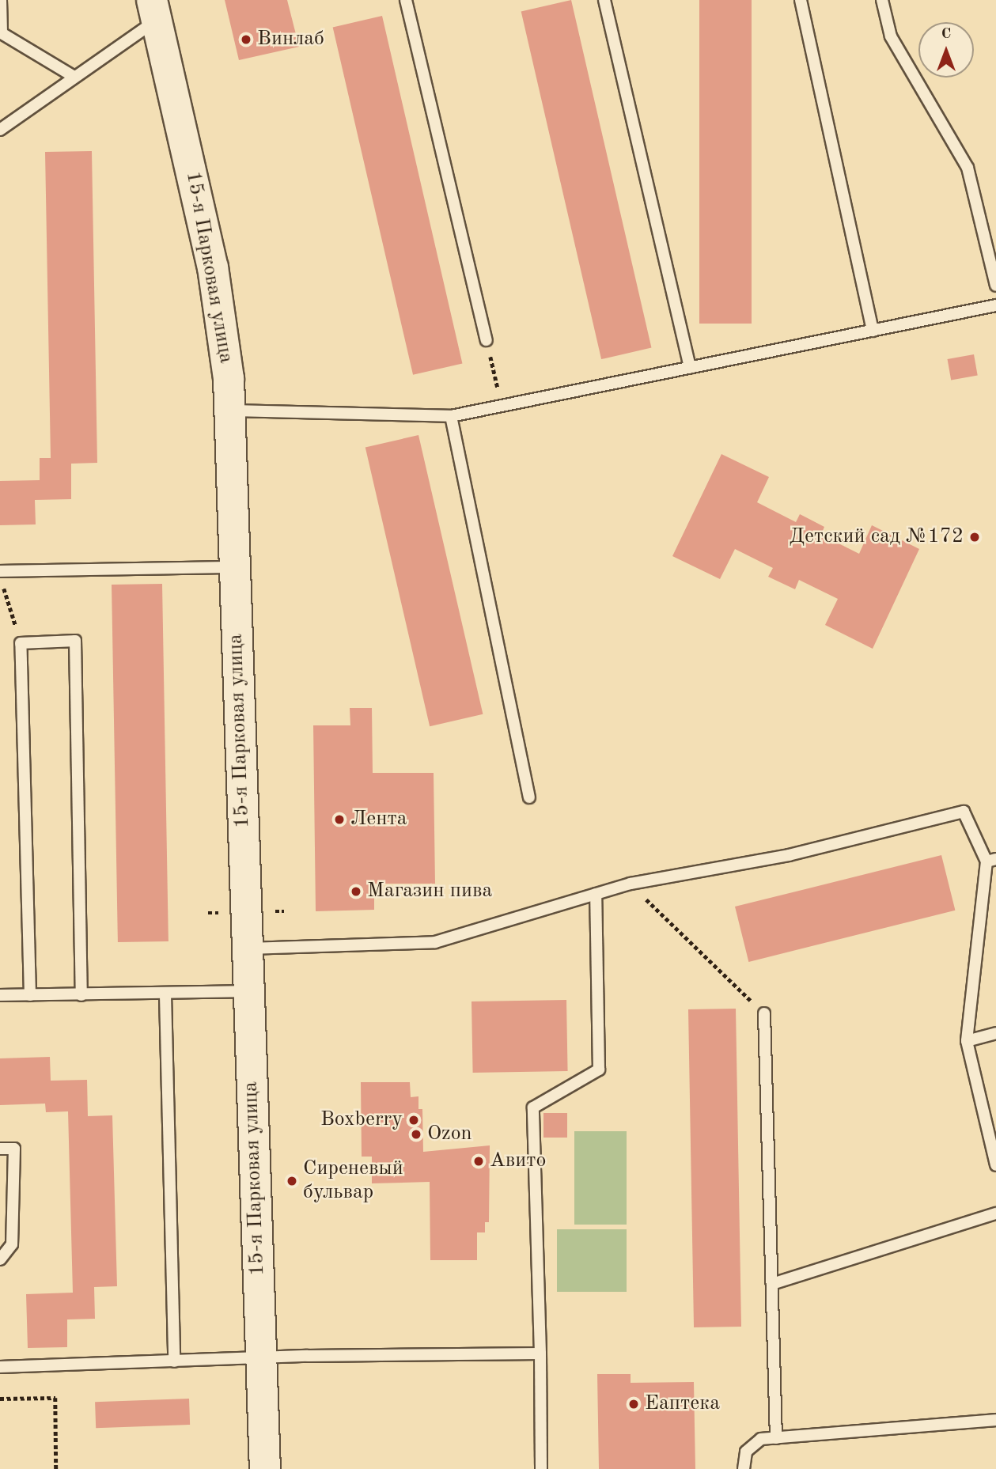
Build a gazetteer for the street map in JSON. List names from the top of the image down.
{
  "streets": {
    "street": ["15-я Парковая улица"]
  },
  "places": [
    "Винлаб",
    "Детский сад №172",
    "Лента",
    "Магазин пива",
    "Boxberry",
    "Ozon",
    "Авито",
    "Сиреневый бульвар",
    "Еаптека"
  ],
  "north": "top"
}
